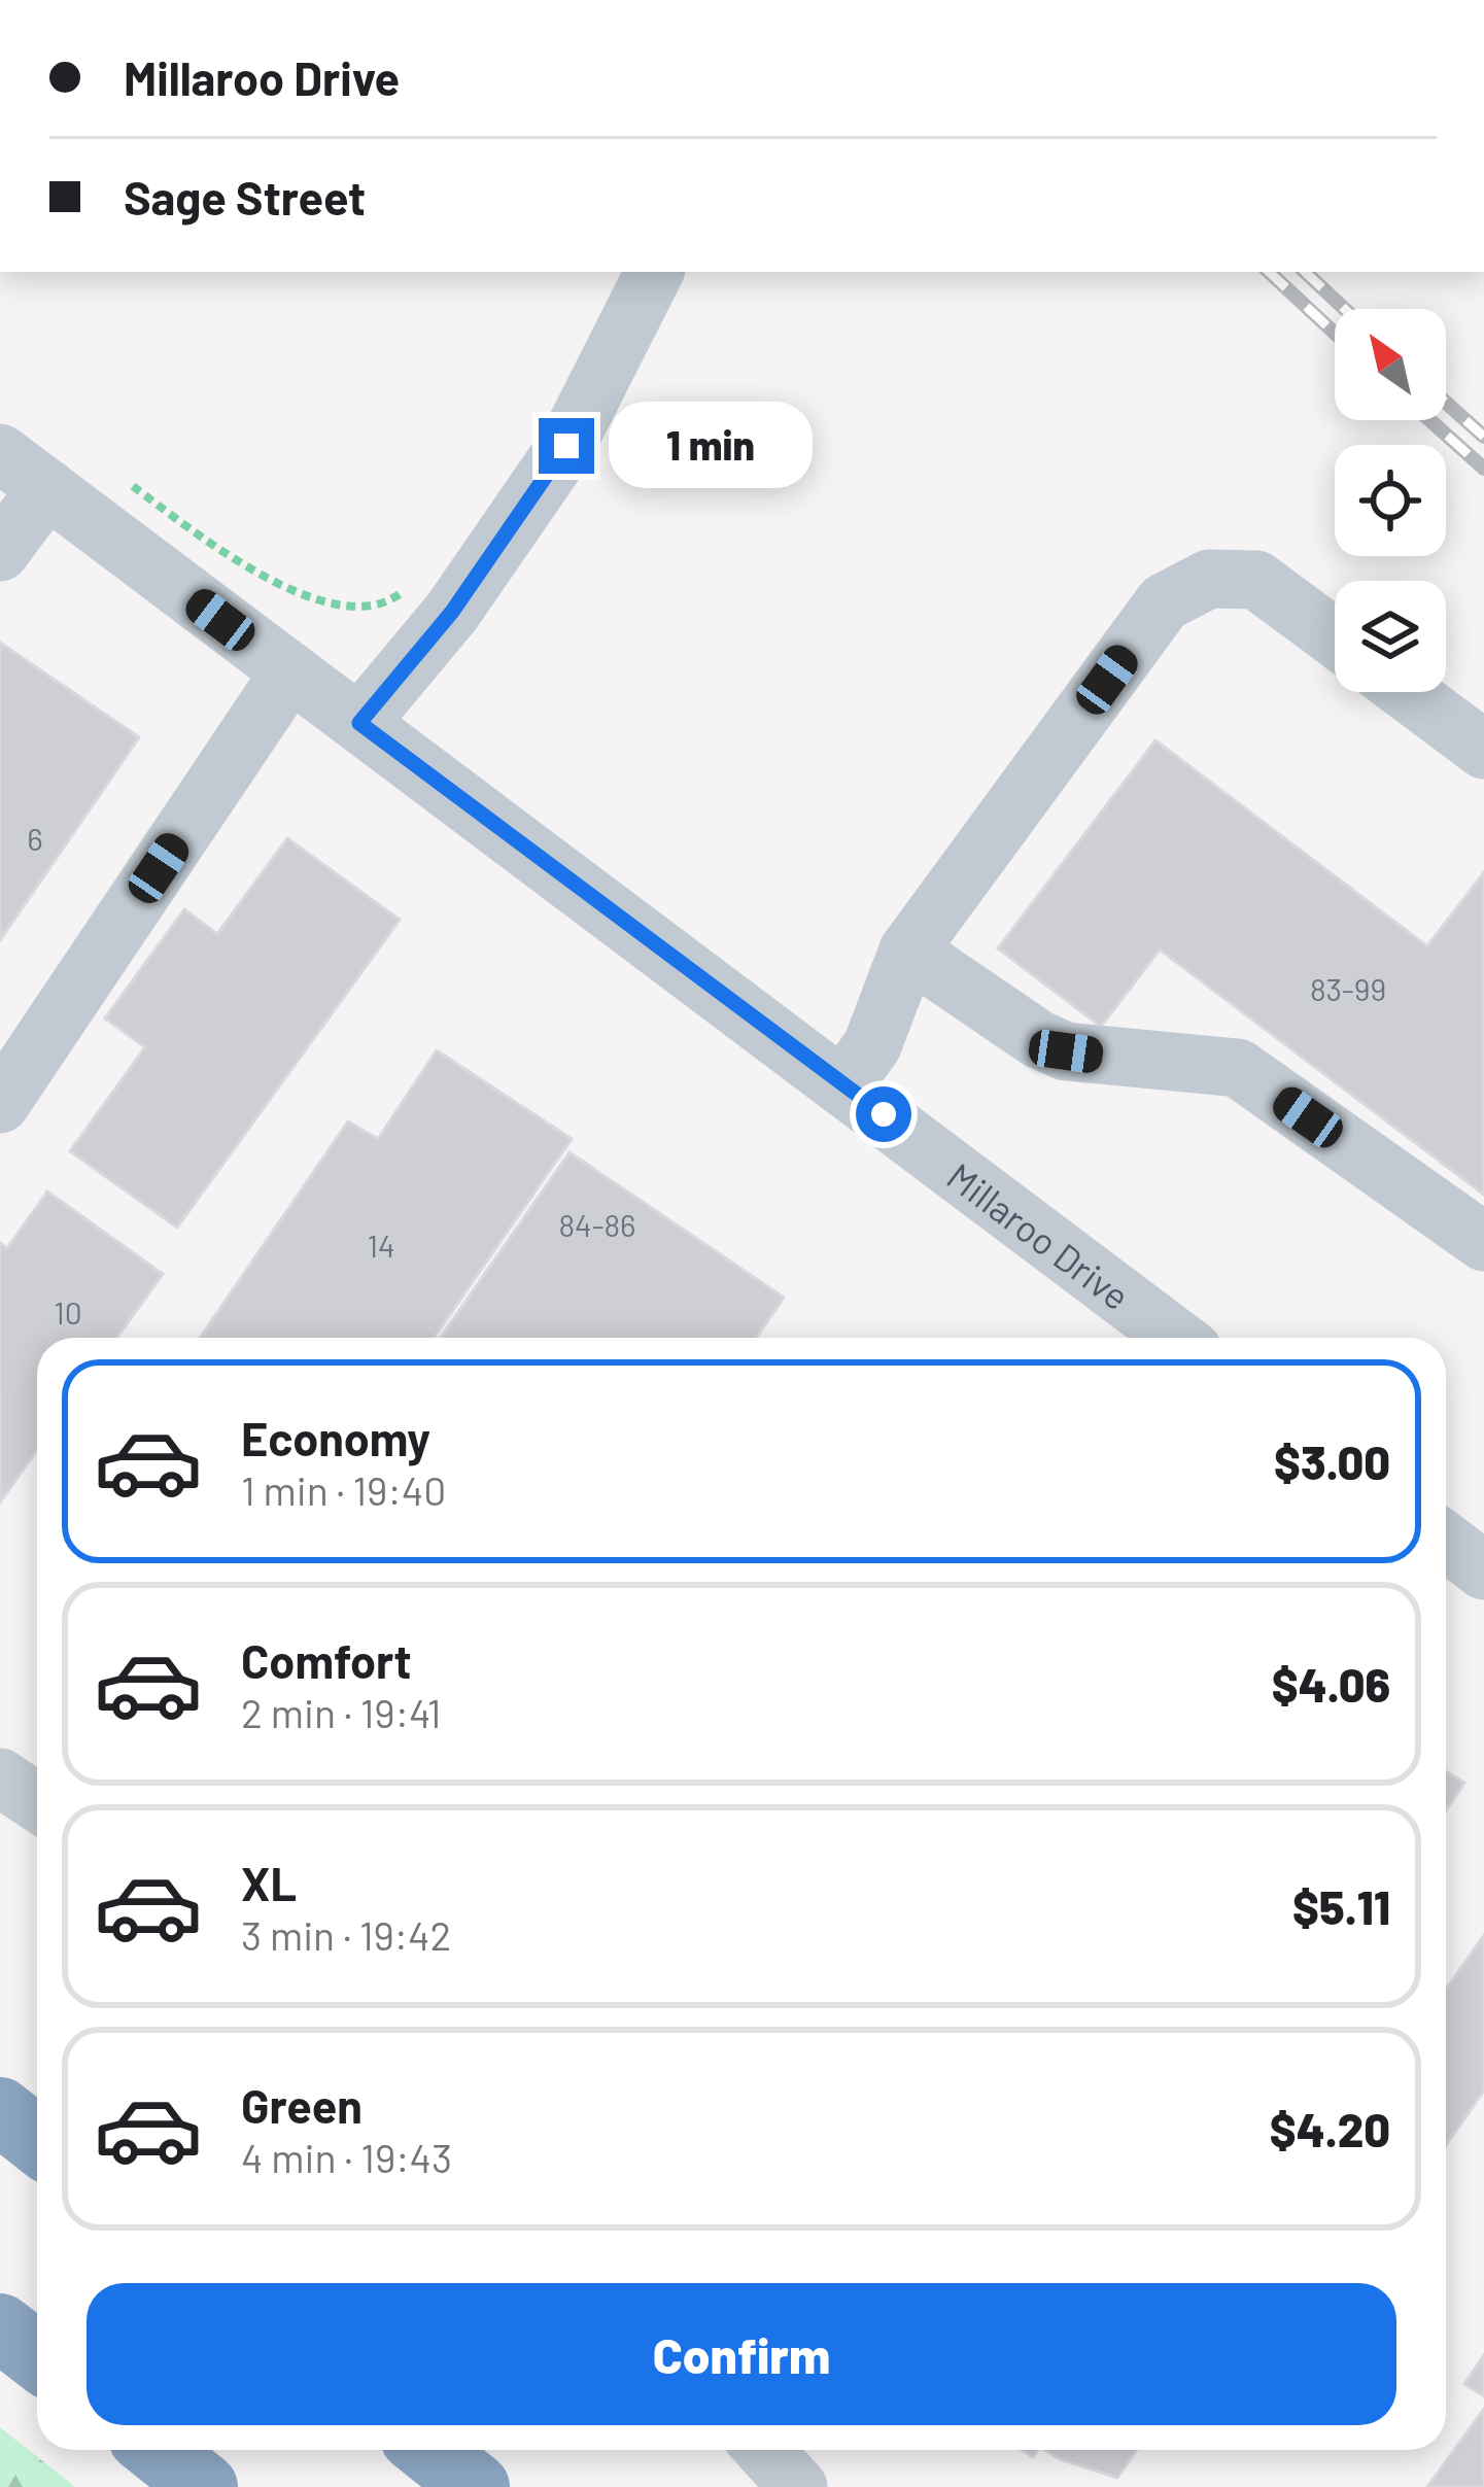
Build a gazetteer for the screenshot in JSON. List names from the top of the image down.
{
  "streets": {
    "street": ["Millaroo Drive"]
  },
  "house_numbers": [
    "6",
    "83-99",
    "84-86",
    "14",
    "10"
  ],
  "north": "top left",
  "page": {
    "banner": ["Millaroo Drive", "Sage Street"],
    "bubble": "1 min",
    "list": [
      {
        "name": "Economy",
        "note": "1 min · 19:40",
        "value": "$3.00"
      },
      {
        "name": "Comfort",
        "note": "2 min · 19:41",
        "value": "$4.06"
      },
      {
        "name": "XL",
        "note": "3 min · 19:42",
        "value": "$5.11"
      },
      {
        "name": "Green",
        "note": "4 min · 19:43",
        "value": "$4.20"
      }
    ],
    "buttons": "Confirm"
  }
}
